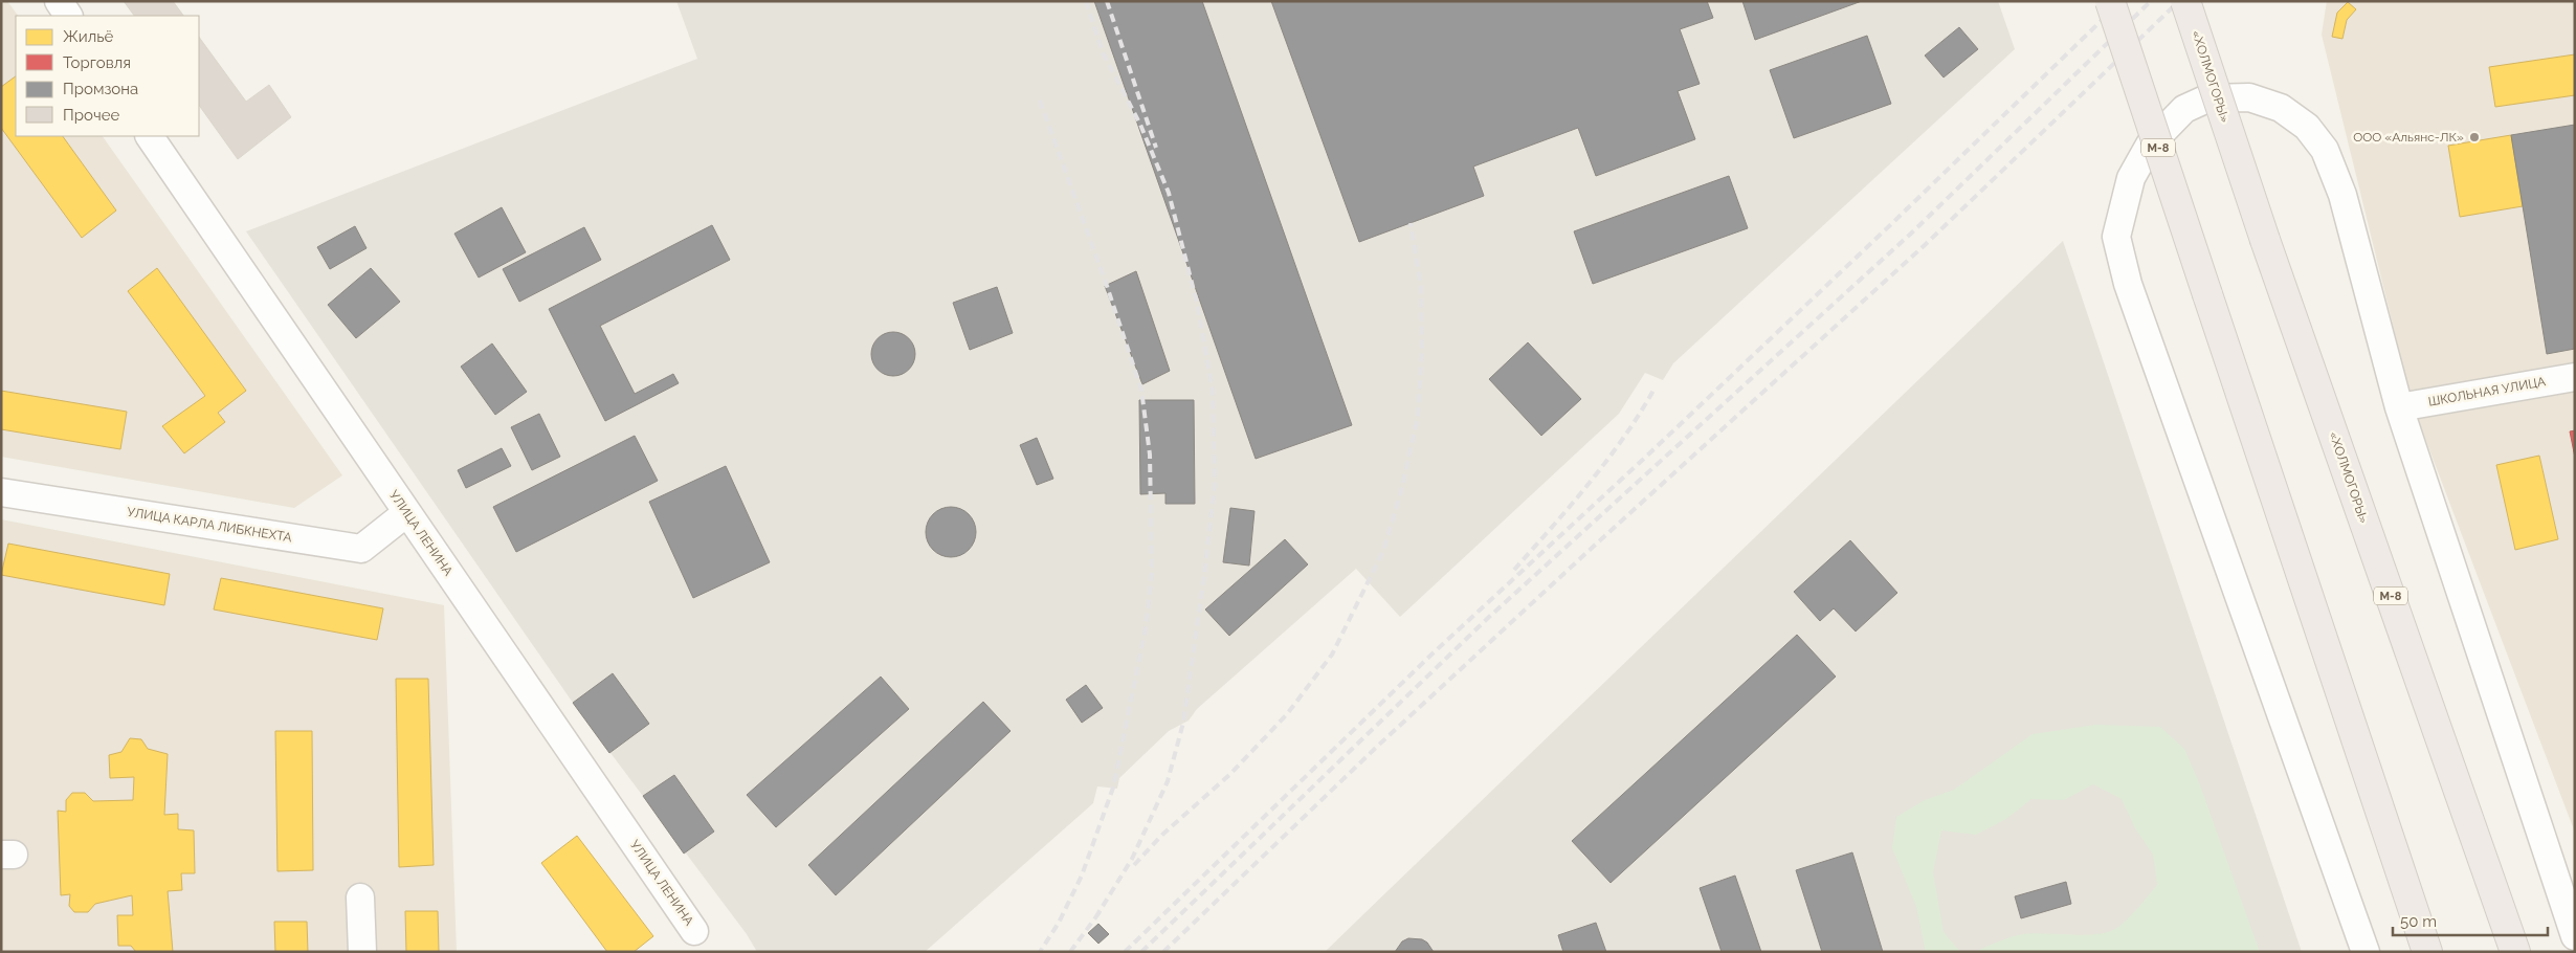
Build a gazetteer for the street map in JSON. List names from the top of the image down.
{
  "streets": {
    "highway": ["«ХОЛМОГОРЫ»", "М-8"],
    "street": ["ШКОЛЬНАЯ УЛИЦА", "УЛИЦА КАРЛА ЛИБКНЕХТА", "УЛИЦА ЛЕНИНА"]
  },
  "crossings": [
    ["УЛИЦА КАРЛА ЛИБКНЕХТА", "УЛИЦА ЛЕНИНА"]
  ],
  "places": ["ООО «Альянс-ЛК»"],
  "legend": [
    "Жильё",
    "Торговля",
    "Промзона",
    "Прочее"
  ],
  "scale_bar": "50 m"
}
